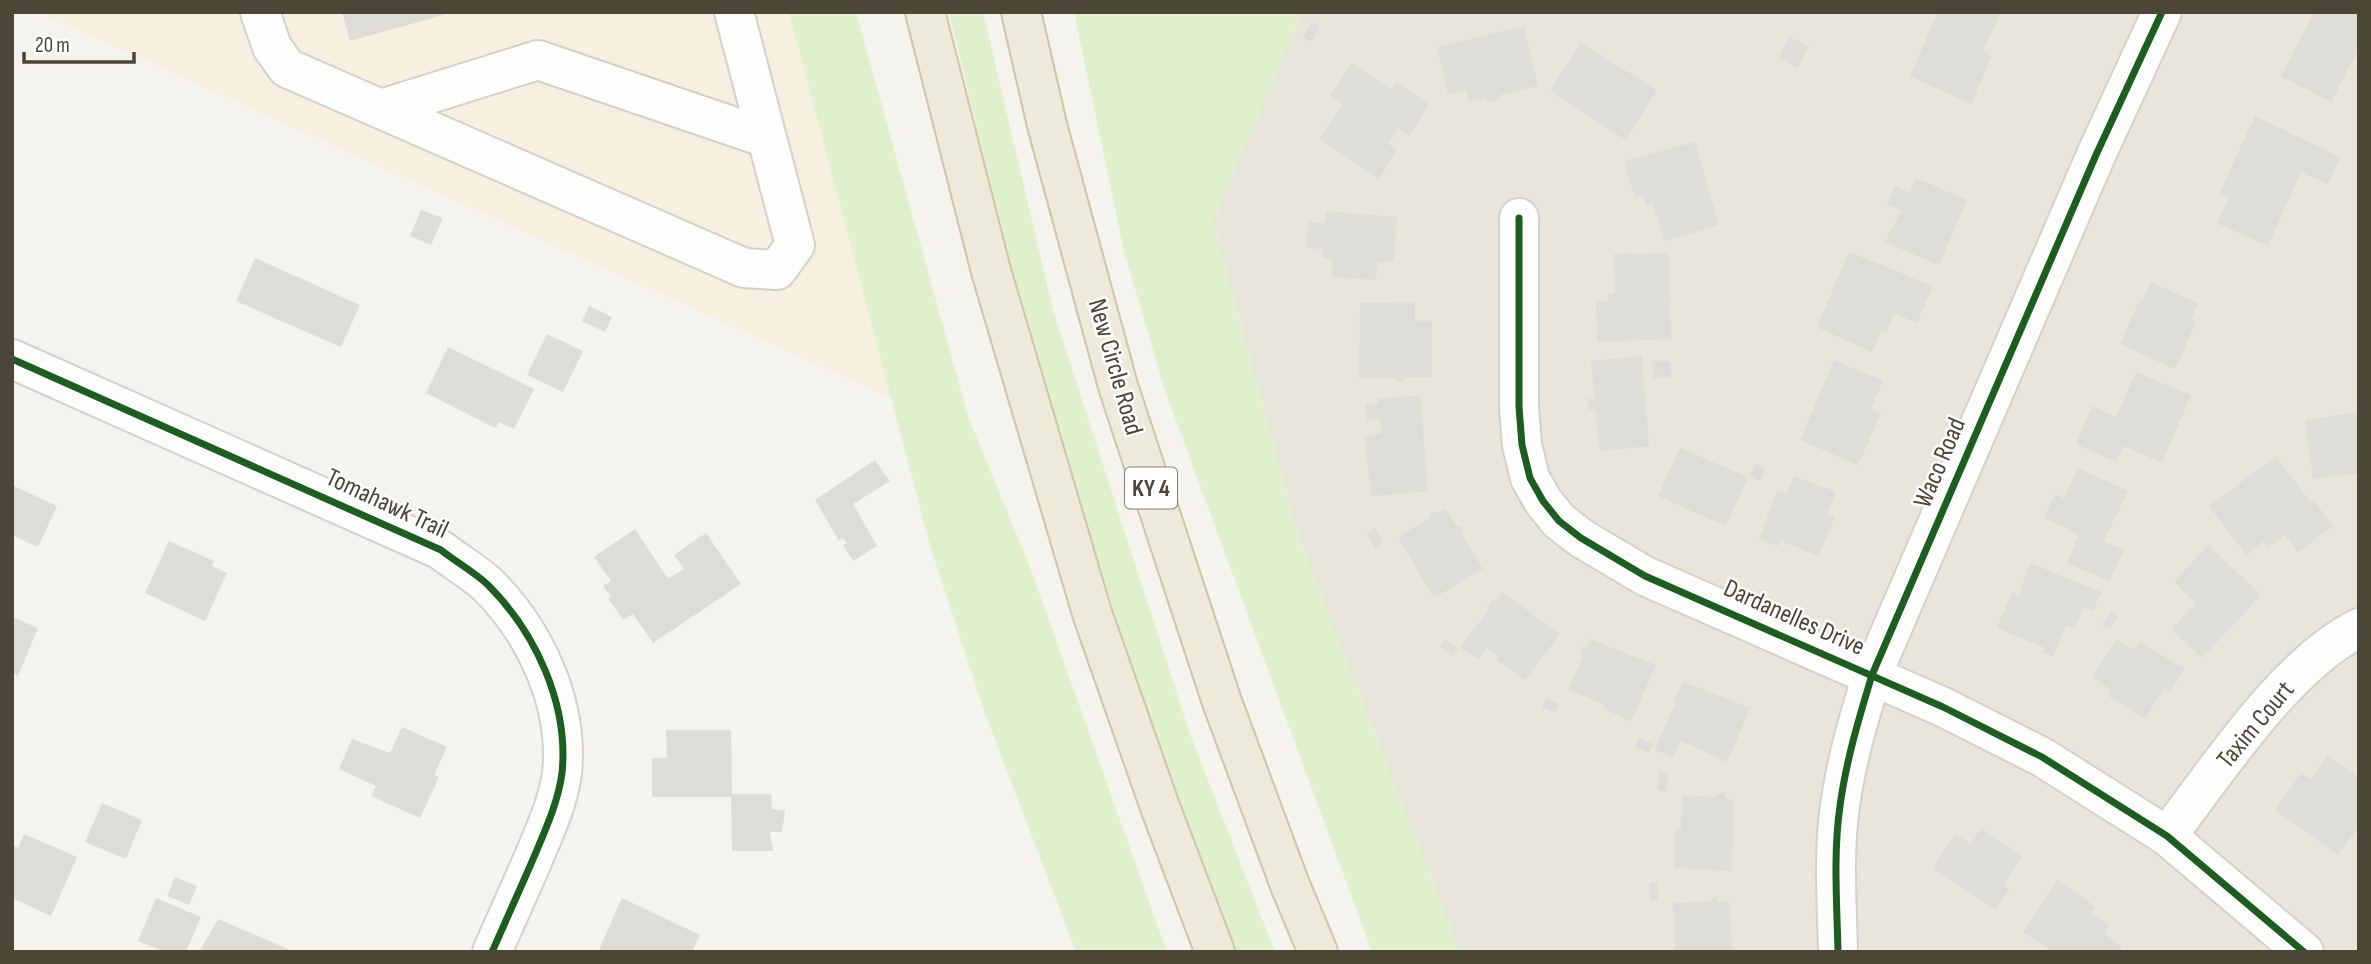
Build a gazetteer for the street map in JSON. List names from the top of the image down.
{
  "streets": {
    "highway": ["New Circle Road", "KY 4"],
    "street": [
      "Waco Road",
      "Tomahawk Trail",
      "Dardanelles Drive",
      "Taxim Court"
    ]
  },
  "crossings": [
    ["Waco Road", "Dardanelles Drive"],
    ["Dardanelles Drive", "Taxim Court"]
  ],
  "scale_bar": "20 m"
}
